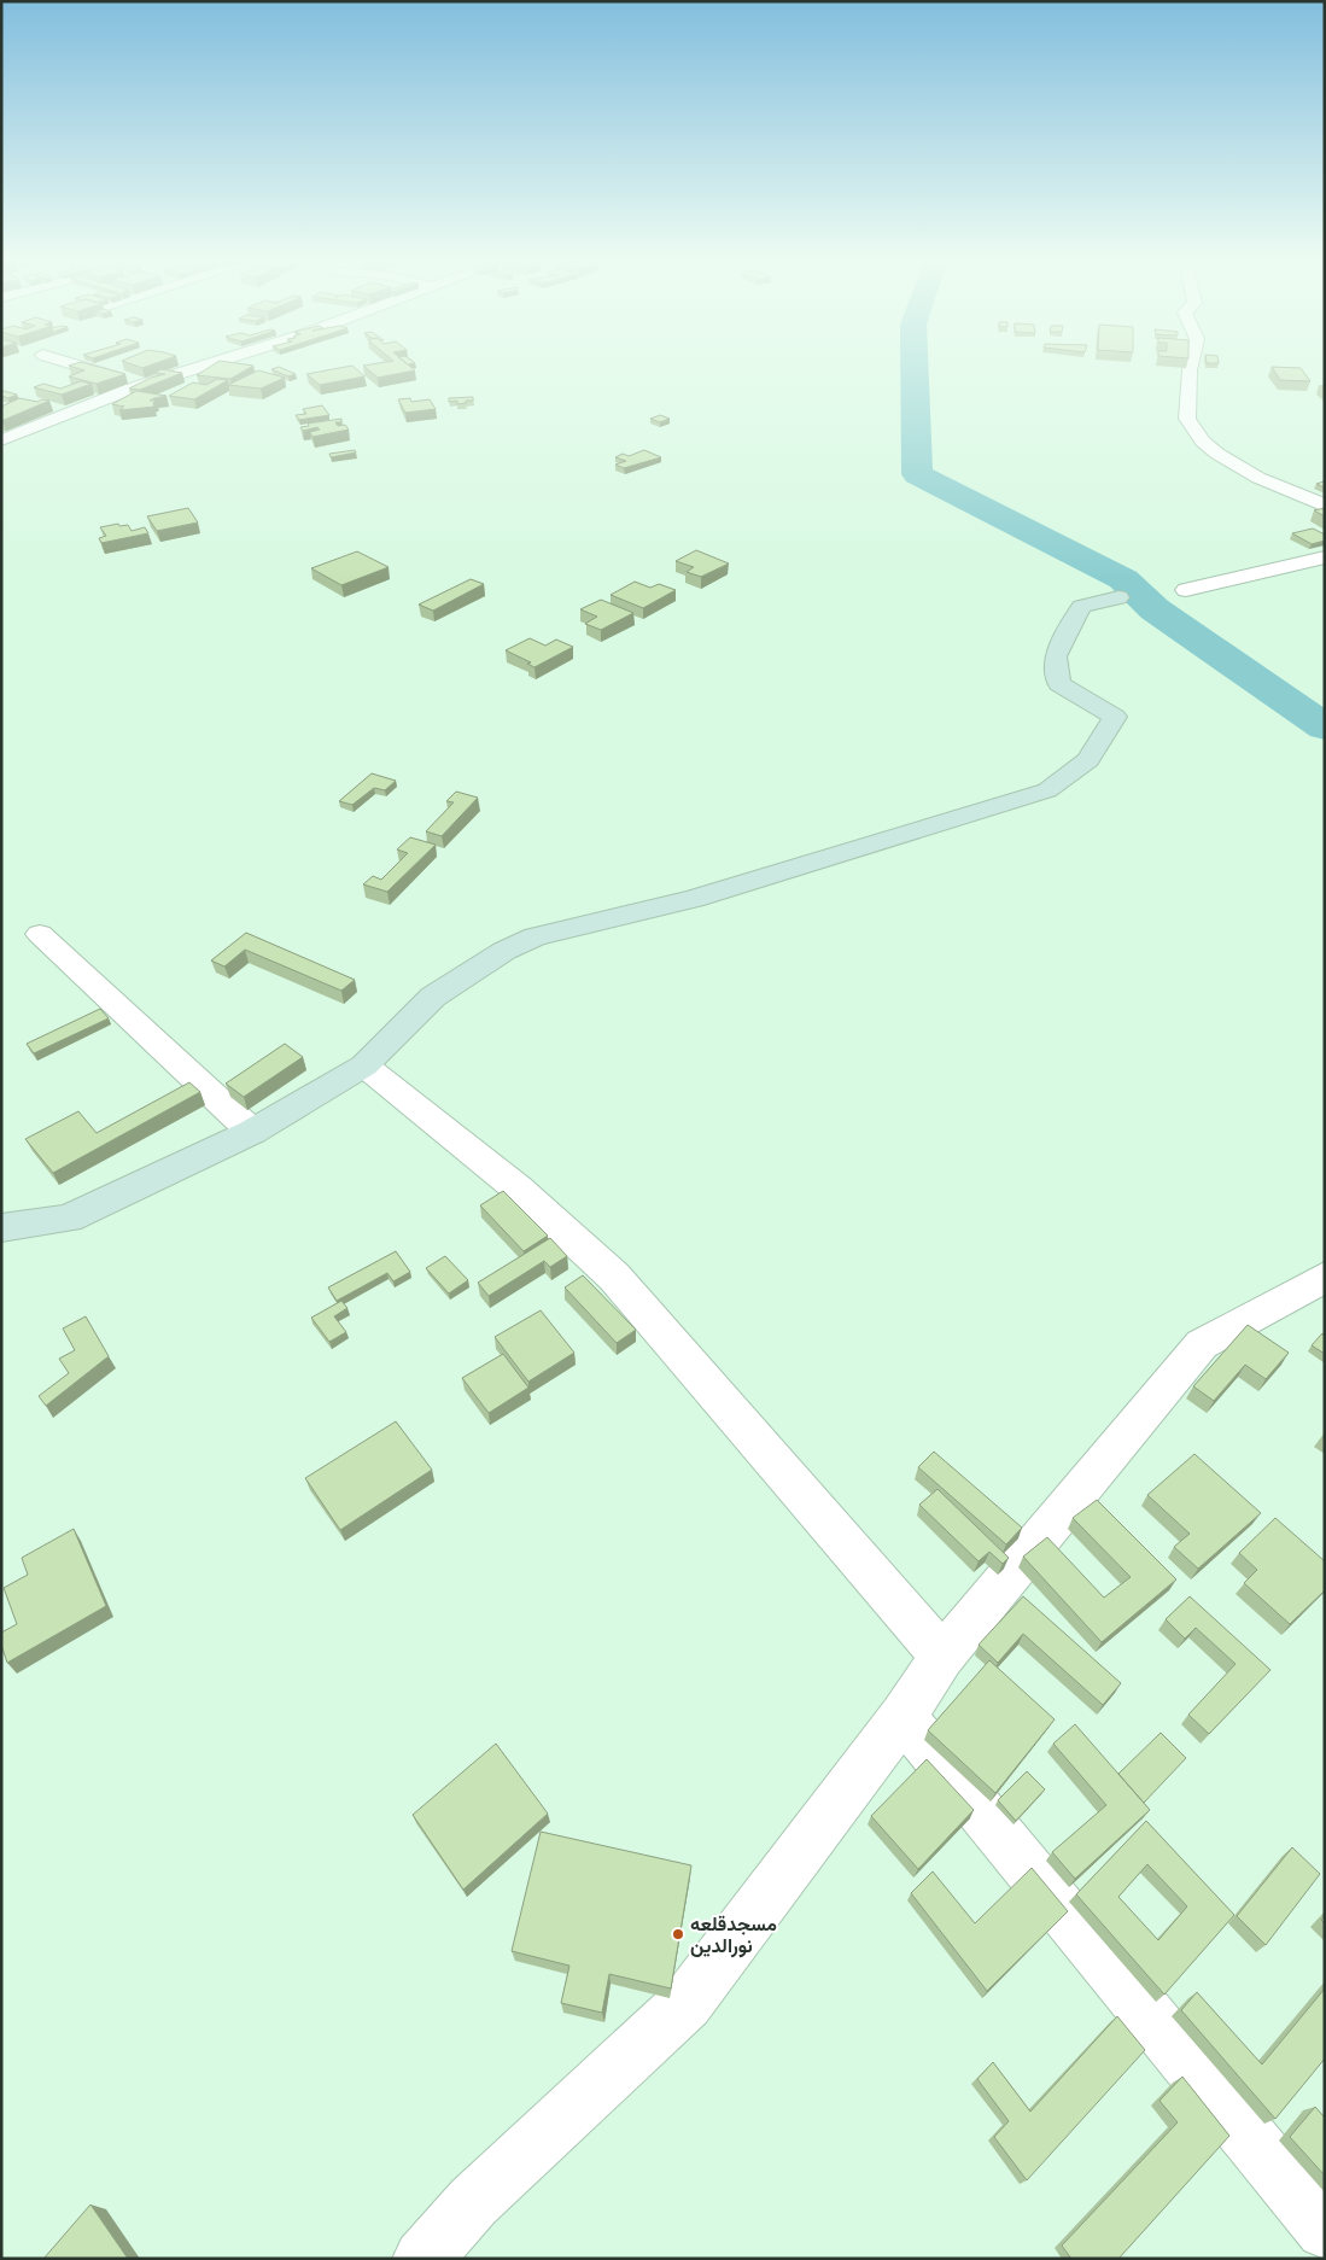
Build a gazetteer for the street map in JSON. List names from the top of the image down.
{
  "places": ["مسجدقلعه نورالدین"]
}
